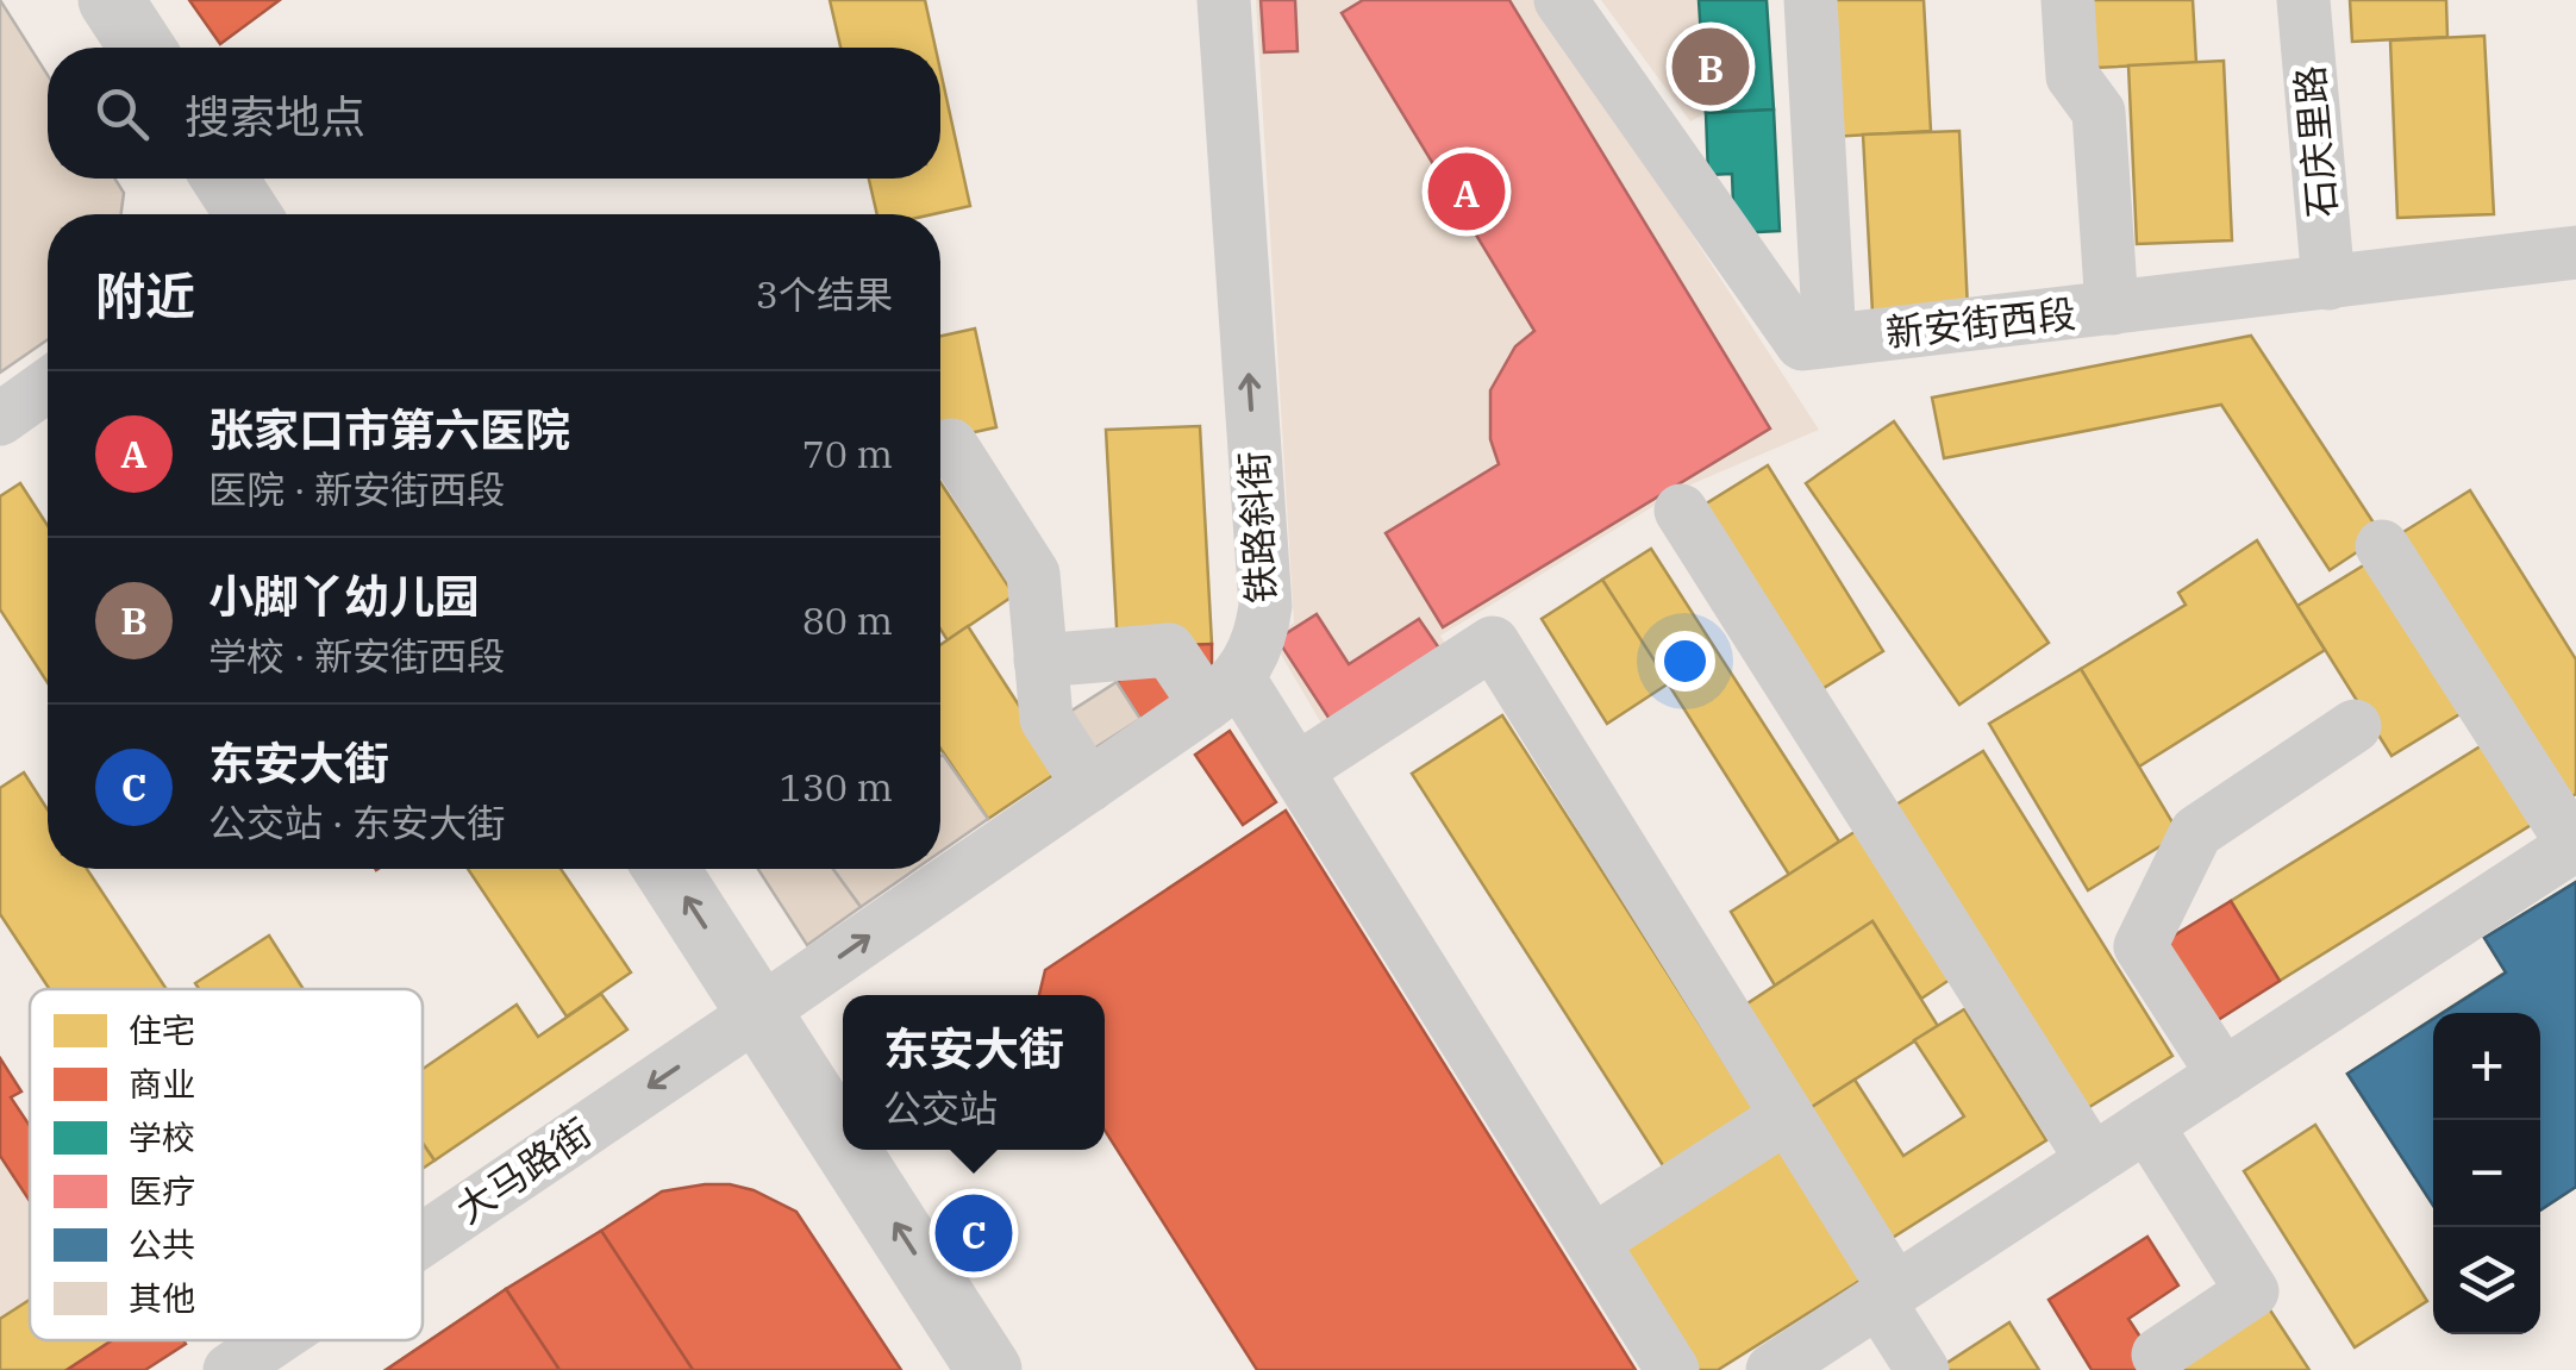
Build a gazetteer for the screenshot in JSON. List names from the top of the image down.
{
  "streets": {
    "street": [
      "石庆里路",
      "新安街西段",
      "铁路斜街",
      "大马路街"
    ]
  },
  "crossings": [
    ["石庆里路", "新安街西段"]
  ],
  "one_way": ["铁路斜街", "大马路街"],
  "legend": [
    "住宅",
    "商业",
    "学校",
    "医疗",
    "公共",
    "其他"
  ],
  "page": {
    "pins": ["B", "A", "C"],
    "search": "搜索地点",
    "heading": ["附近", "3个结果"],
    "list": [
      {
        "mark": "A",
        "name": "张家口市第六医院",
        "note": "医院 · 新安街西段",
        "value": "70 m"
      },
      {
        "mark": "B",
        "name": "小脚丫幼儿园",
        "note": "学校 · 新安街西段",
        "value": "80 m"
      },
      {
        "mark": "C",
        "name": "东安大街",
        "note": "公交站 · 东安大街",
        "value": "130 m"
      }
    ],
    "popup": ["东安大街", "公交站"],
    "map_buttons": ["+", "−"]
  }
}
